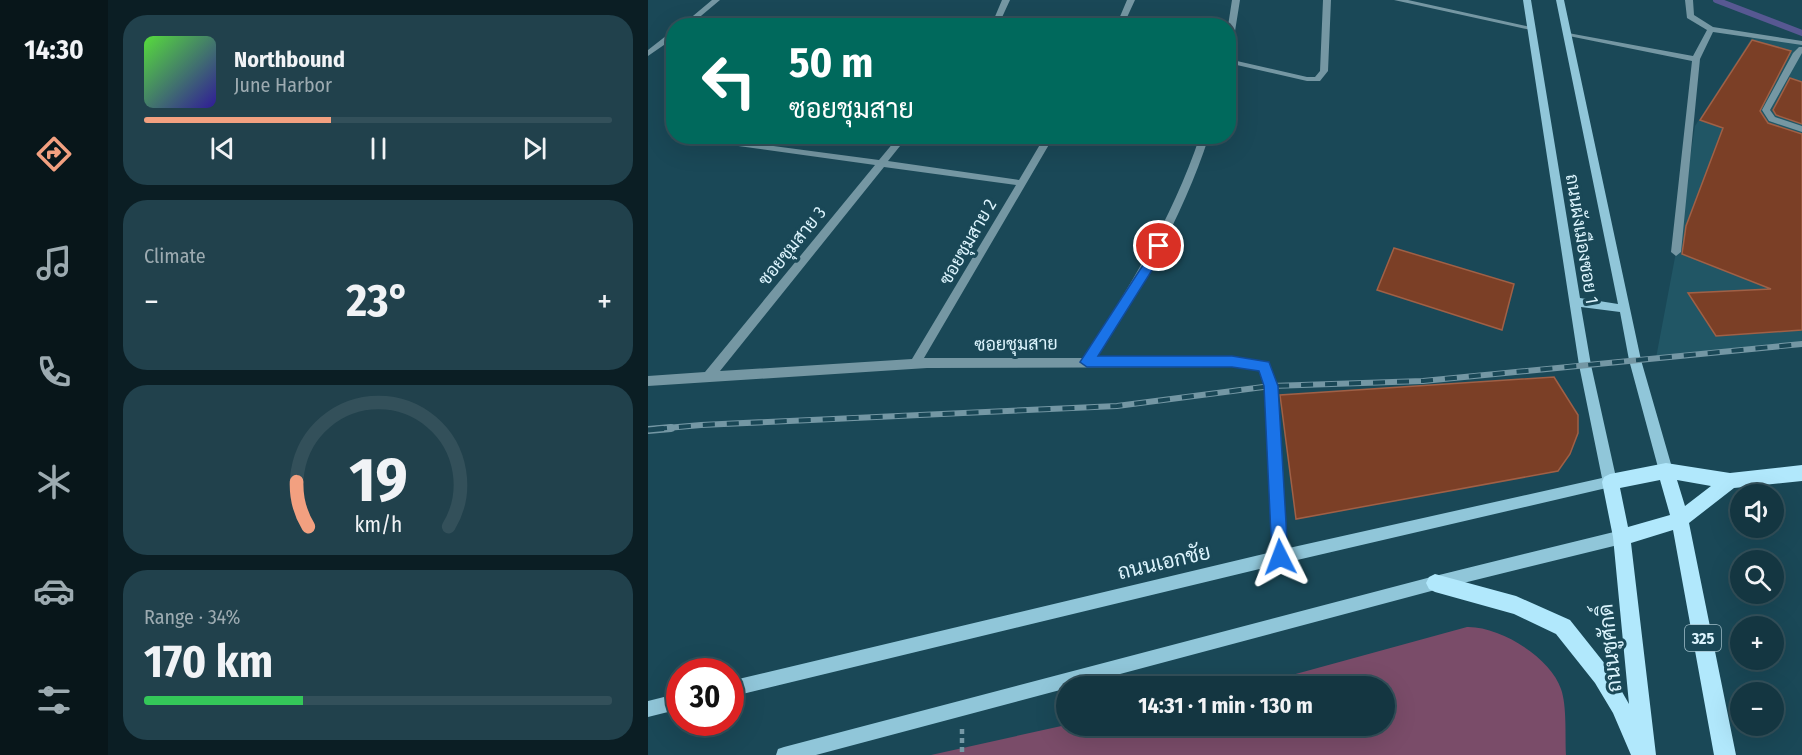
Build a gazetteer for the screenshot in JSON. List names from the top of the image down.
{
  "streets": {
    "main road": [
      "ถนนผังเมืองซอย 1",
      "ถนนเอกชัย",
      "325",
      "ถนนชูศักดิ์"
    ],
    "street": ["ซอยชุมสาย 2", "ซอยชุมสาย 3", "ซอยชุมสาย"]
  },
  "crossings": [
    ["ถนนผังเมืองซอย 1", "ถนนเอกชัย"],
    ["ถนนผังเมืองซอย 1", "ถนนชูศักดิ์"],
    ["ซอยชุมสาย 2", "ซอยชุมสาย"],
    ["ซอยชุมสาย 3", "ซอยชุมสาย"],
    ["ซอยชุมสาย", "ถนนเอกชัย"],
    ["ถนนเอกชัย", "ถนนชูศักดิ์"]
  ],
  "page": {
    "tabs": "14:30",
    "turn": ["50 m", "ซอยชุมสาย"],
    "song": ["Northbound", "June Harbor"],
    "tile": [
      "Climate",
      ["Range · 34%", "170 km"]
    ],
    "heat": ["−", "23°", "+"],
    "map_buttons": ["+", "−"],
    "limit": "30",
    "trip": "14:31 · 1 min · 130 m",
    "gauge": ["19", "km/h"]
  }
}
